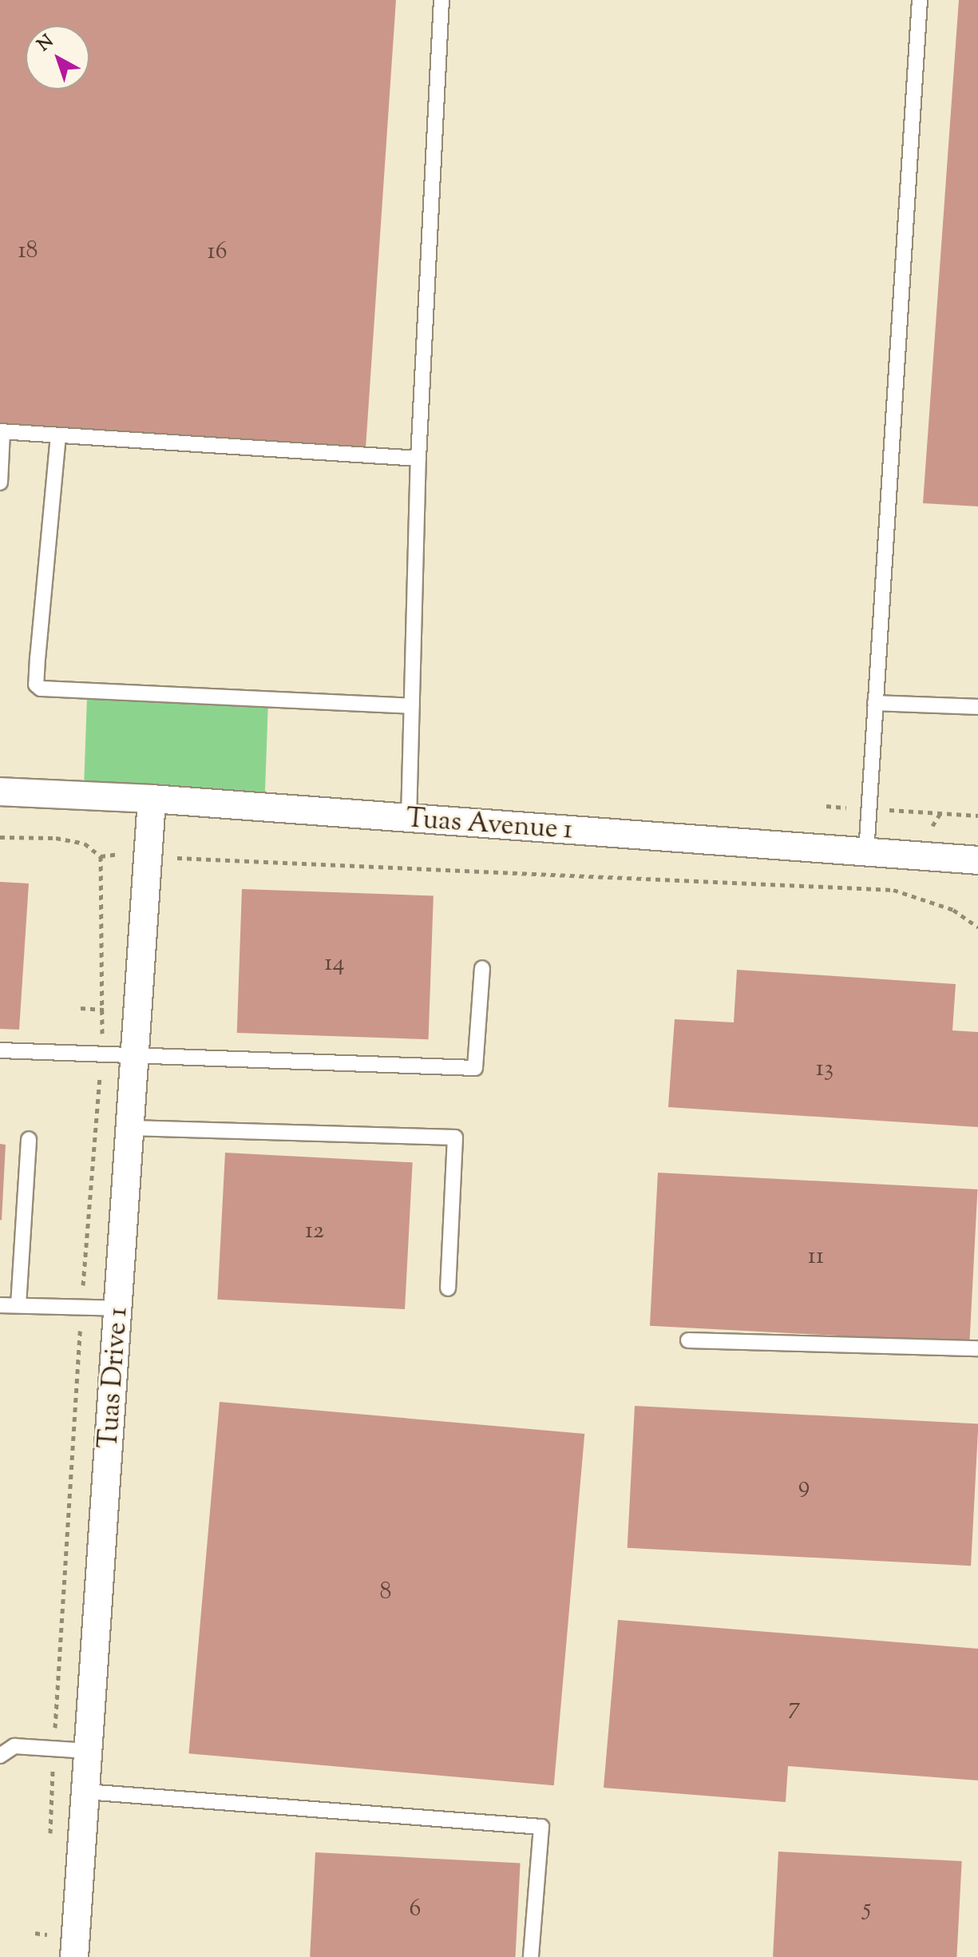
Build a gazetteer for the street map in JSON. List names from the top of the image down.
{
  "streets": {
    "street": ["Tuas Avenue 1", "Tuas Drive 1"]
  },
  "crossings": [
    ["Tuas Avenue 1", "Tuas Drive 1"]
  ],
  "house_numbers": [
    "18",
    "16",
    "14",
    "13",
    "12",
    "11",
    "9",
    "8",
    "7",
    "5",
    "6"
  ],
  "north": "top left"
}
